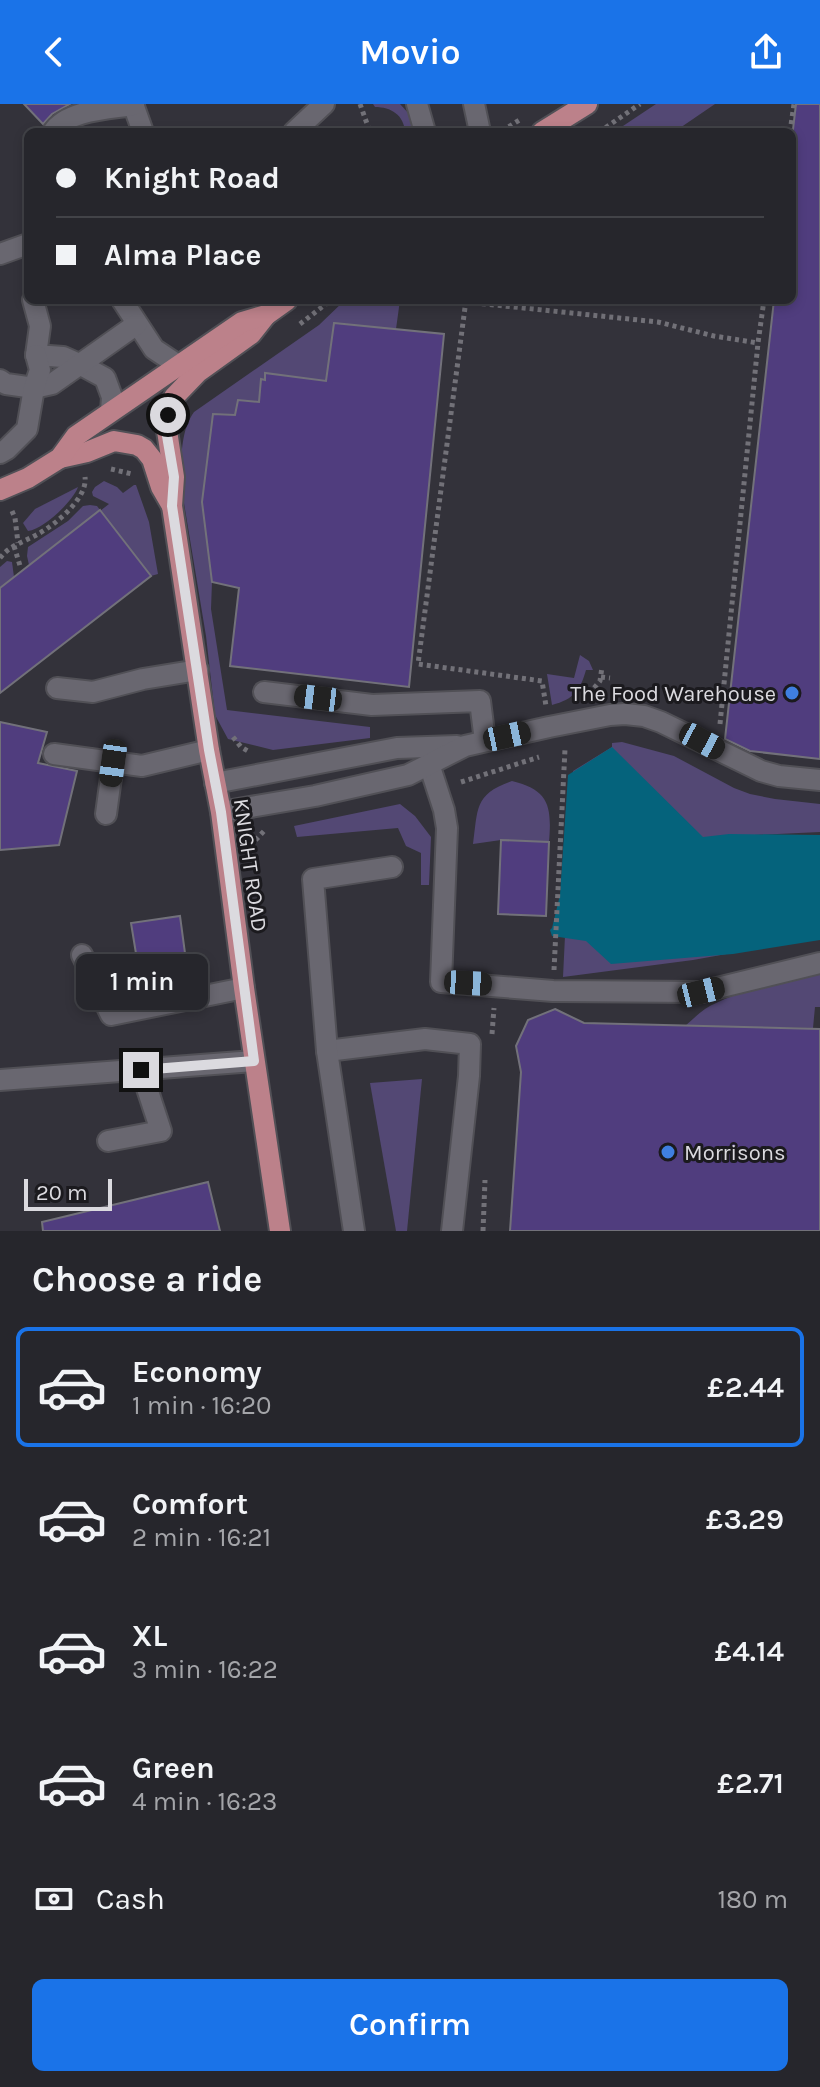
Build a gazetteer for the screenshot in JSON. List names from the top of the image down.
{
  "streets": {
    "main road": ["KNIGHT ROAD"]
  },
  "places": ["The Food Warehouse", "Morrisons"],
  "scale_bar": "20 m",
  "page": {
    "header": "Movio",
    "banner": ["Knight Road", "Alma Place"],
    "bubble": "1 min",
    "scale": "20 m",
    "heading": "Choose a ride",
    "list": [
      {
        "name": "Economy",
        "note": "1 min · 16:20",
        "value": "£2.44"
      },
      {
        "name": "Comfort",
        "note": "2 min · 16:21",
        "value": "£3.29"
      },
      {
        "name": "XL",
        "note": "3 min · 16:22",
        "value": "£4.14"
      },
      {
        "name": "Green",
        "note": "4 min · 16:23",
        "value": "£2.71"
      }
    ],
    "pay": ["Cash", "180 m"],
    "buttons": "Confirm"
  }
}
